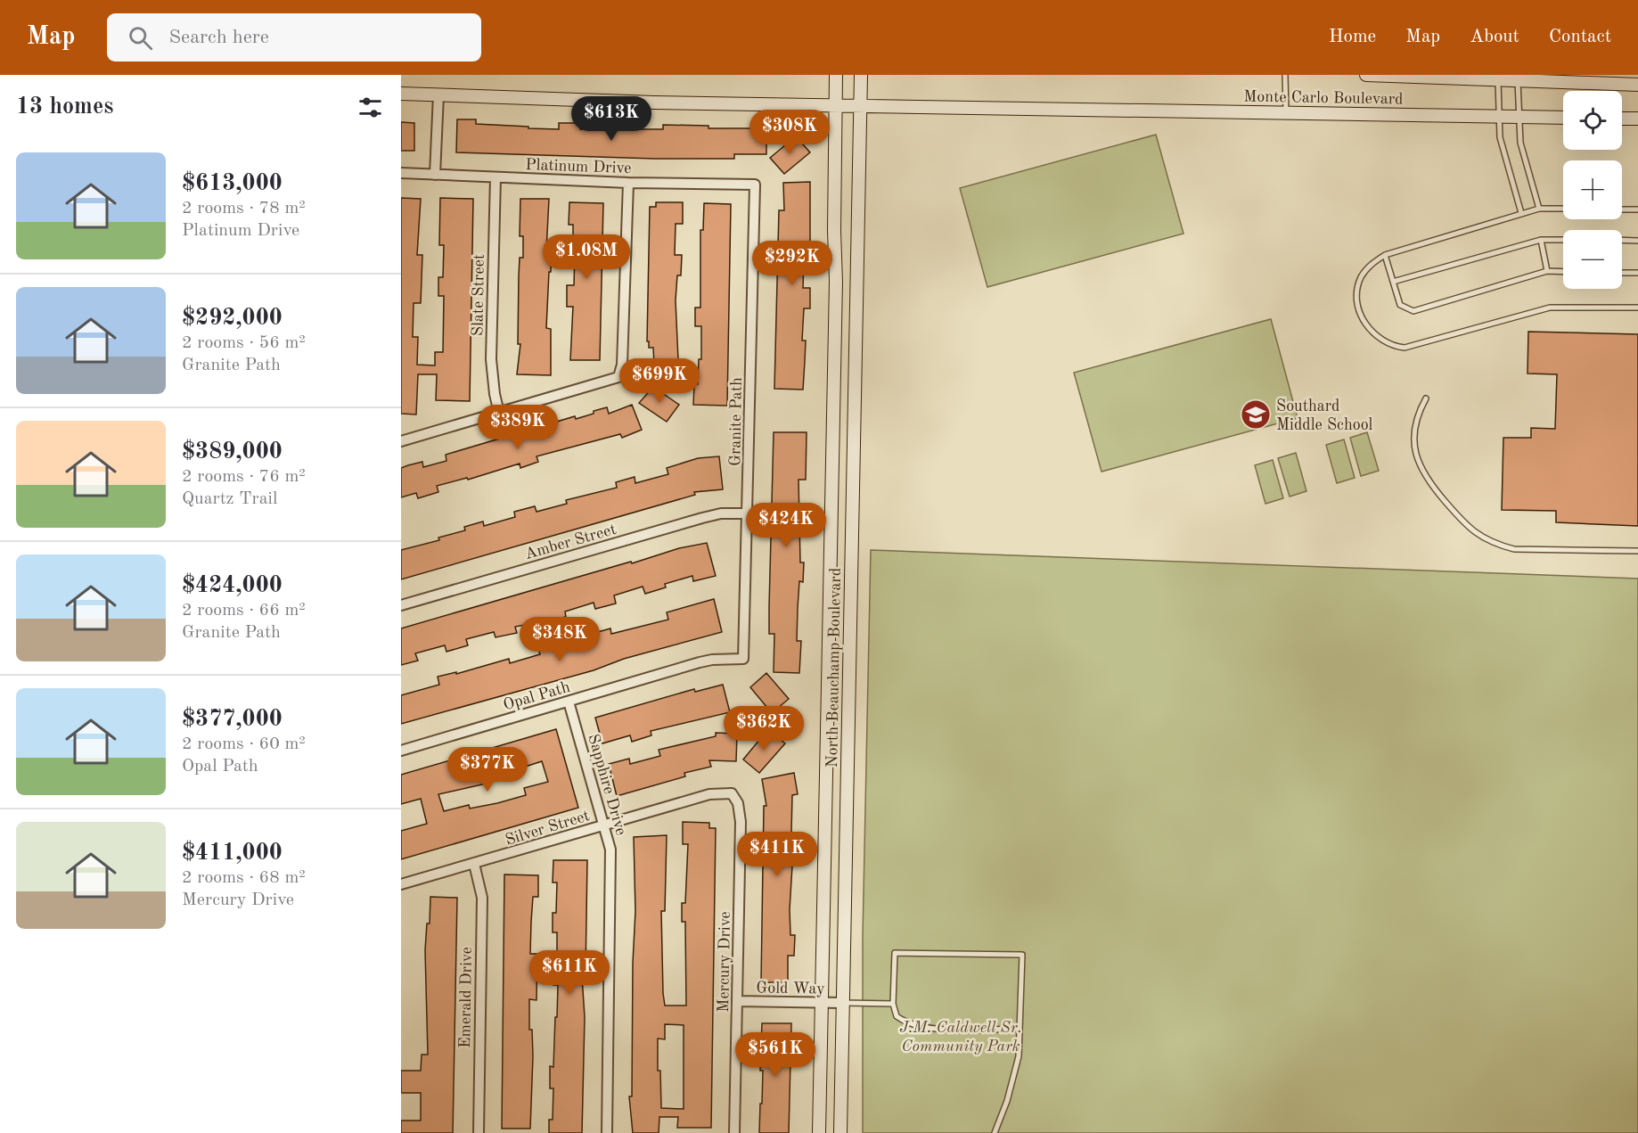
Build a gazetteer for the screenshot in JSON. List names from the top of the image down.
{
  "streets": {
    "street": [
      "Monte Carlo Boulevard",
      "Platinum Drive",
      "Slate Street",
      "Granite Path",
      "Amber Street",
      "North Beauchamp Boulevard",
      "Opal Path",
      "Sapphire Drive",
      "Silver Street",
      "Mercury Drive",
      "Gold Way",
      "Emerald Drive"
    ]
  },
  "crossings": [
    ["Monte Carlo Boulevard", "North Beauchamp Boulevard"],
    ["Platinum Drive", "Slate Street"],
    ["Platinum Drive", "Granite Path"],
    ["Granite Path", "Amber Street"],
    ["Granite Path", "Opal Path"],
    ["North Beauchamp Boulevard", "Gold Way"],
    ["Opal Path", "Sapphire Drive"],
    ["Sapphire Drive", "Silver Street"],
    ["Silver Street", "Mercury Drive"],
    ["Silver Street", "Emerald Drive"],
    ["Mercury Drive", "Gold Way"]
  ],
  "parks": ["J.M. Caldwell Sr. Community Park"],
  "places": {
    "school or university": ["Southard Middle School"]
  },
  "page": {
    "header": "Map",
    "search": "Search here",
    "nav": [
      "Home",
      "Map",
      "About",
      "Contact"
    ],
    "heading": "13 homes",
    "map_buttons": ["+", "−"],
    "price": [
      "$613K",
      "$308K",
      "$1.08M",
      "$292K",
      "$699K",
      "$389K",
      "$424K",
      "$348K",
      "$362K",
      "$377K",
      "$411K",
      "$611K",
      "$561K"
    ],
    "list": [
      {
        "name": "$613,000",
        "note": "2 rooms · 78 m² · Platinum Drive"
      },
      {
        "name": "$292,000",
        "note": "2 rooms · 56 m² · Granite Path"
      },
      {
        "name": "$389,000",
        "note": "2 rooms · 76 m² · Quartz Trail"
      },
      {
        "name": "$424,000",
        "note": "2 rooms · 66 m² · Granite Path"
      },
      {
        "name": "$377,000",
        "note": "2 rooms · 60 m² · Opal Path"
      },
      {
        "name": "$411,000",
        "note": "2 rooms · 68 m² · Mercury Drive"
      }
    ]
  }
}
